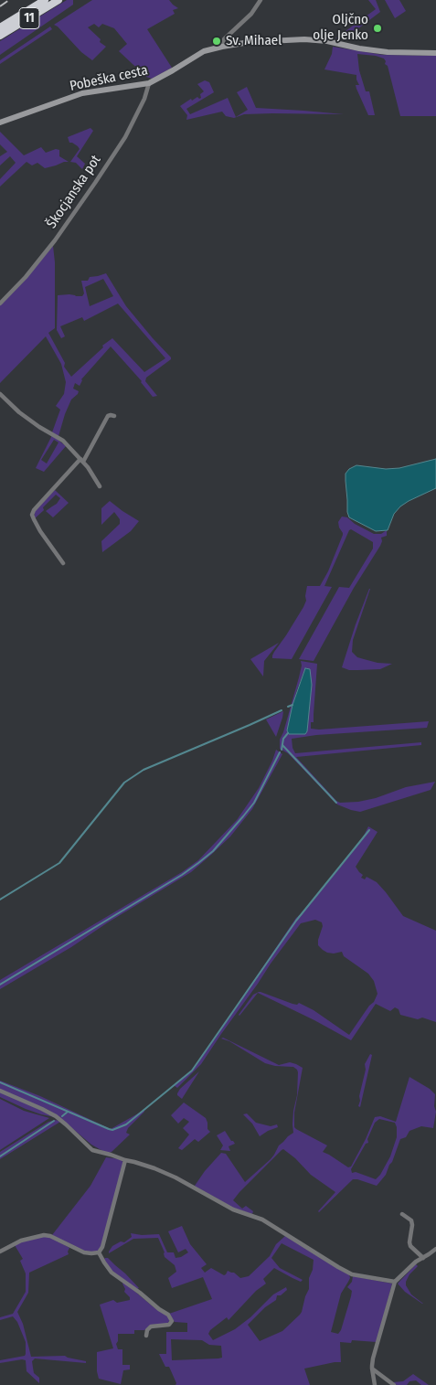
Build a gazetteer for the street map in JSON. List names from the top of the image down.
{
  "streets": {
    "highway": ["11"],
    "street": ["Pobeška cesta", "Škocjanska pot"]
  },
  "crossings": [
    ["Pobeška cesta", "Škocjanska pot"]
  ],
  "places": ["Oljčno olje Jenko", "Sv. Mihael"]
}
